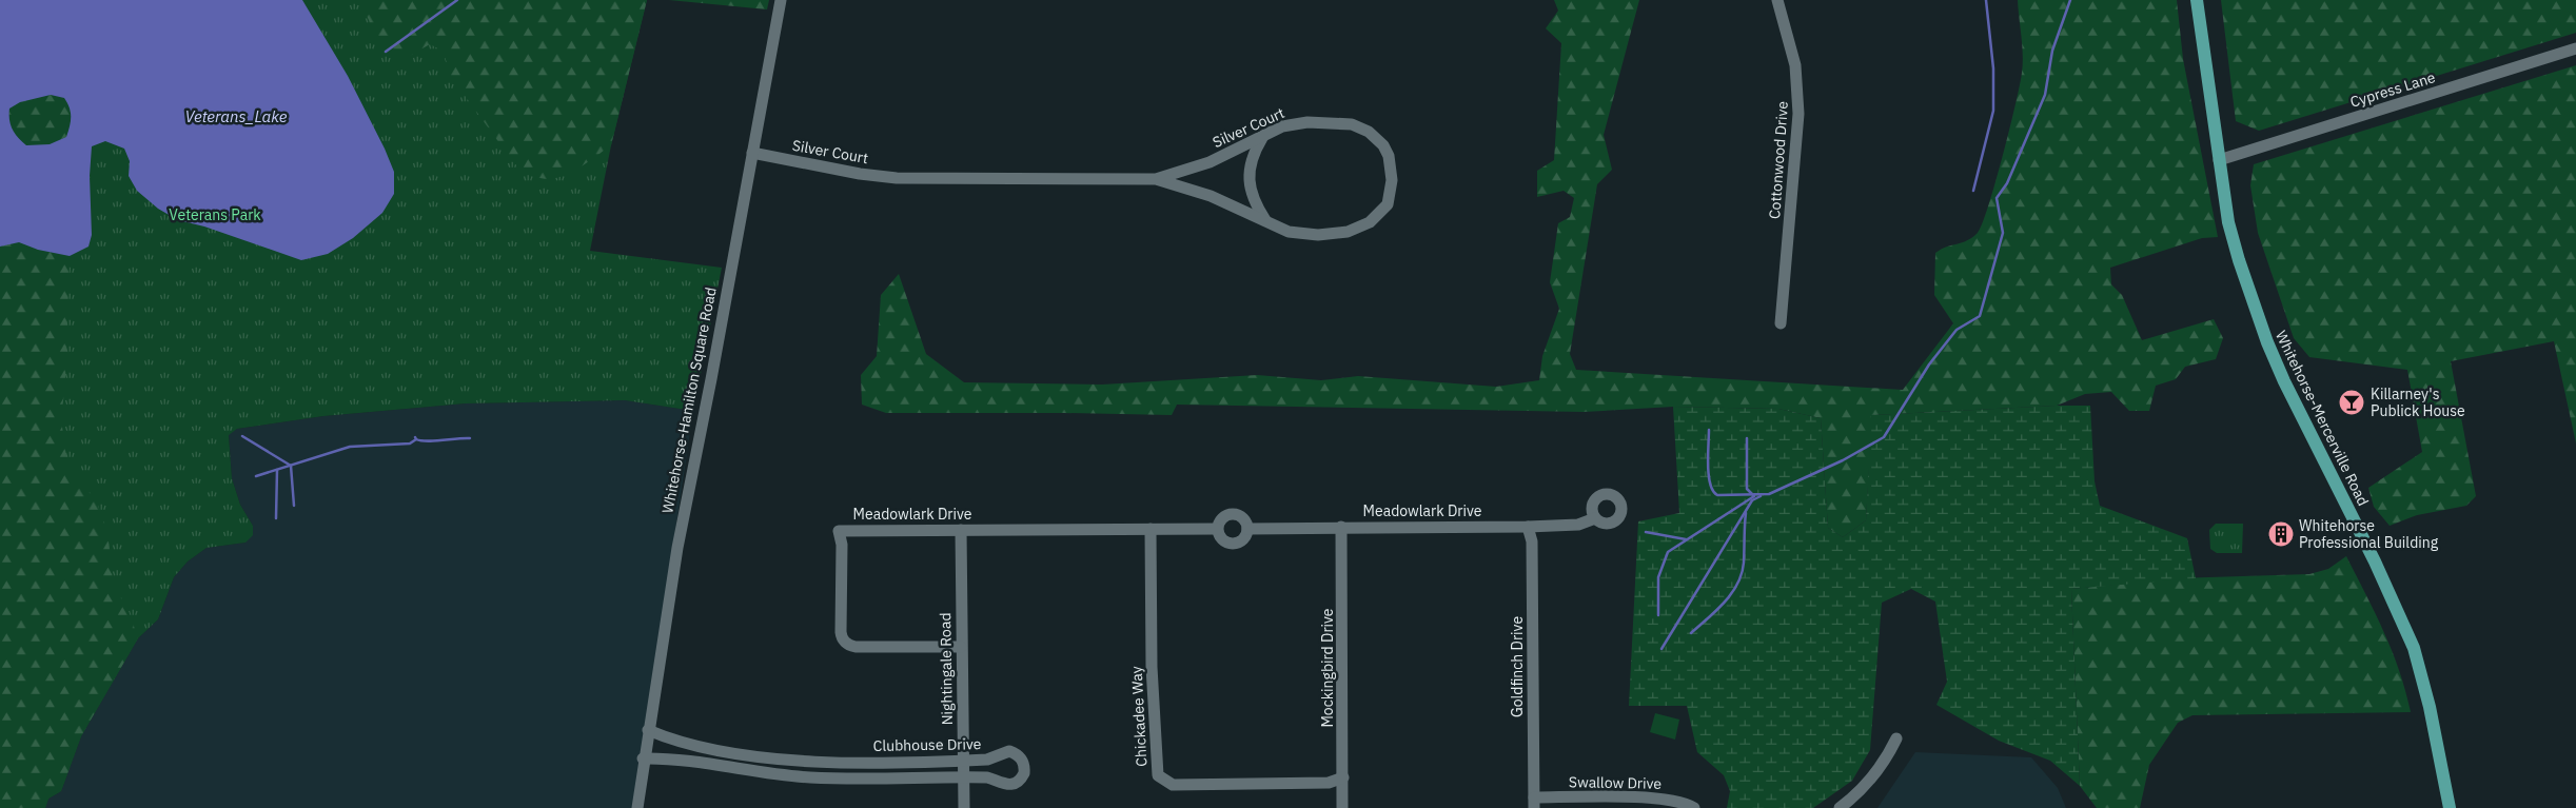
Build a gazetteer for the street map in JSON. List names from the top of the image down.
{
  "streets": {
    "main road": ["Whitehorse-Mercerville Road"],
    "street": [
      "Cypress Lane",
      "Silver Court",
      "Cottonwood Drive",
      "Whitehorse-Hamilton Square Road",
      "Meadowlark Drive",
      "Goldfinch Drive",
      "Mockingbird Drive",
      "Nightingale Road",
      "Chickadee Way",
      "Clubhouse Drive",
      "Swallow Drive"
    ]
  },
  "crossings": [
    ["Cypress Lane", "Whitehorse-Mercerville Road"],
    ["Silver Court", "Whitehorse-Hamilton Square Road"],
    ["Whitehorse-Hamilton Square Road", "Clubhouse Drive"],
    ["Meadowlark Drive", "Goldfinch Drive"],
    ["Meadowlark Drive", "Mockingbird Drive"],
    ["Meadowlark Drive", "Nightingale Road"],
    ["Meadowlark Drive", "Chickadee Way"],
    ["Goldfinch Drive", "Swallow Drive"],
    ["Mockingbird Drive", "Chickadee Way"],
    ["Nightingale Road", "Clubhouse Drive"]
  ],
  "water": ["Veterans_Lake"],
  "parks": ["Veterans Park"],
  "places": {
    "bar": ["Killarney's Publick House"],
    "building": ["Whitehorse Professional Building"]
  }
}
